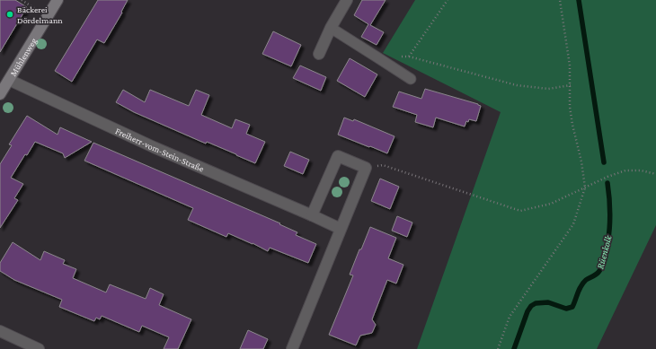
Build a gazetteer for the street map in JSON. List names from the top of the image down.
{
  "streets": {
    "main road": ["Mühlenweg"],
    "street": ["Freiherr-vom-Stein-Straße"]
  },
  "crossings": [
    ["Mühlenweg", "Freiherr-vom-Stein-Straße"]
  ],
  "water": ["Rüenkolk"],
  "places": ["Bäckerei Dördelmann"]
}
